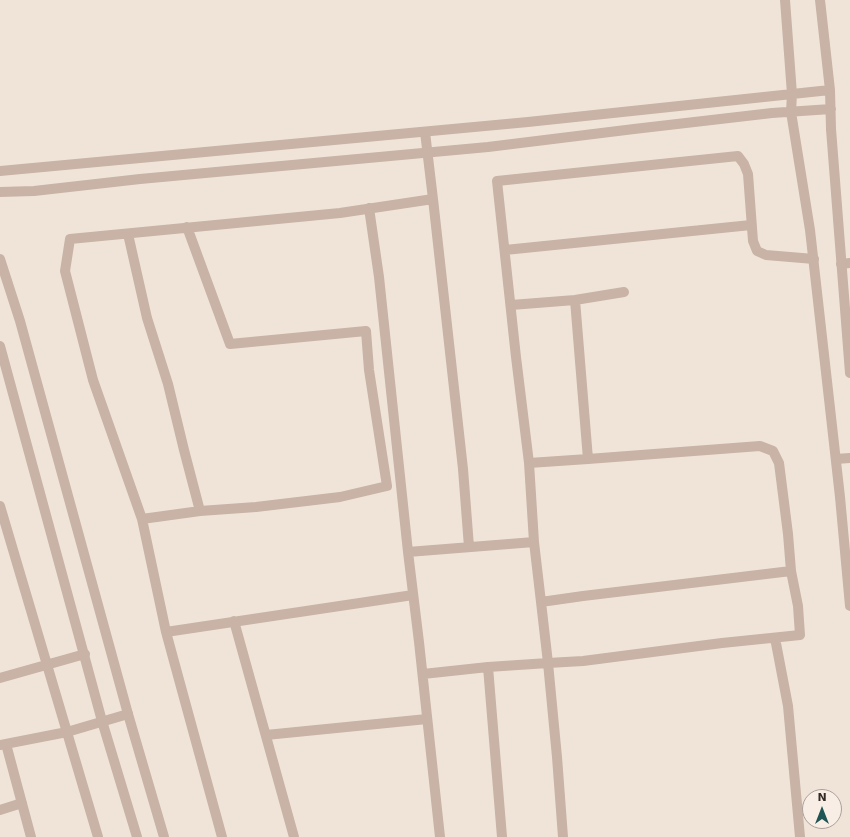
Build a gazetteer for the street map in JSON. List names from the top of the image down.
{
  "north": "top"
}
